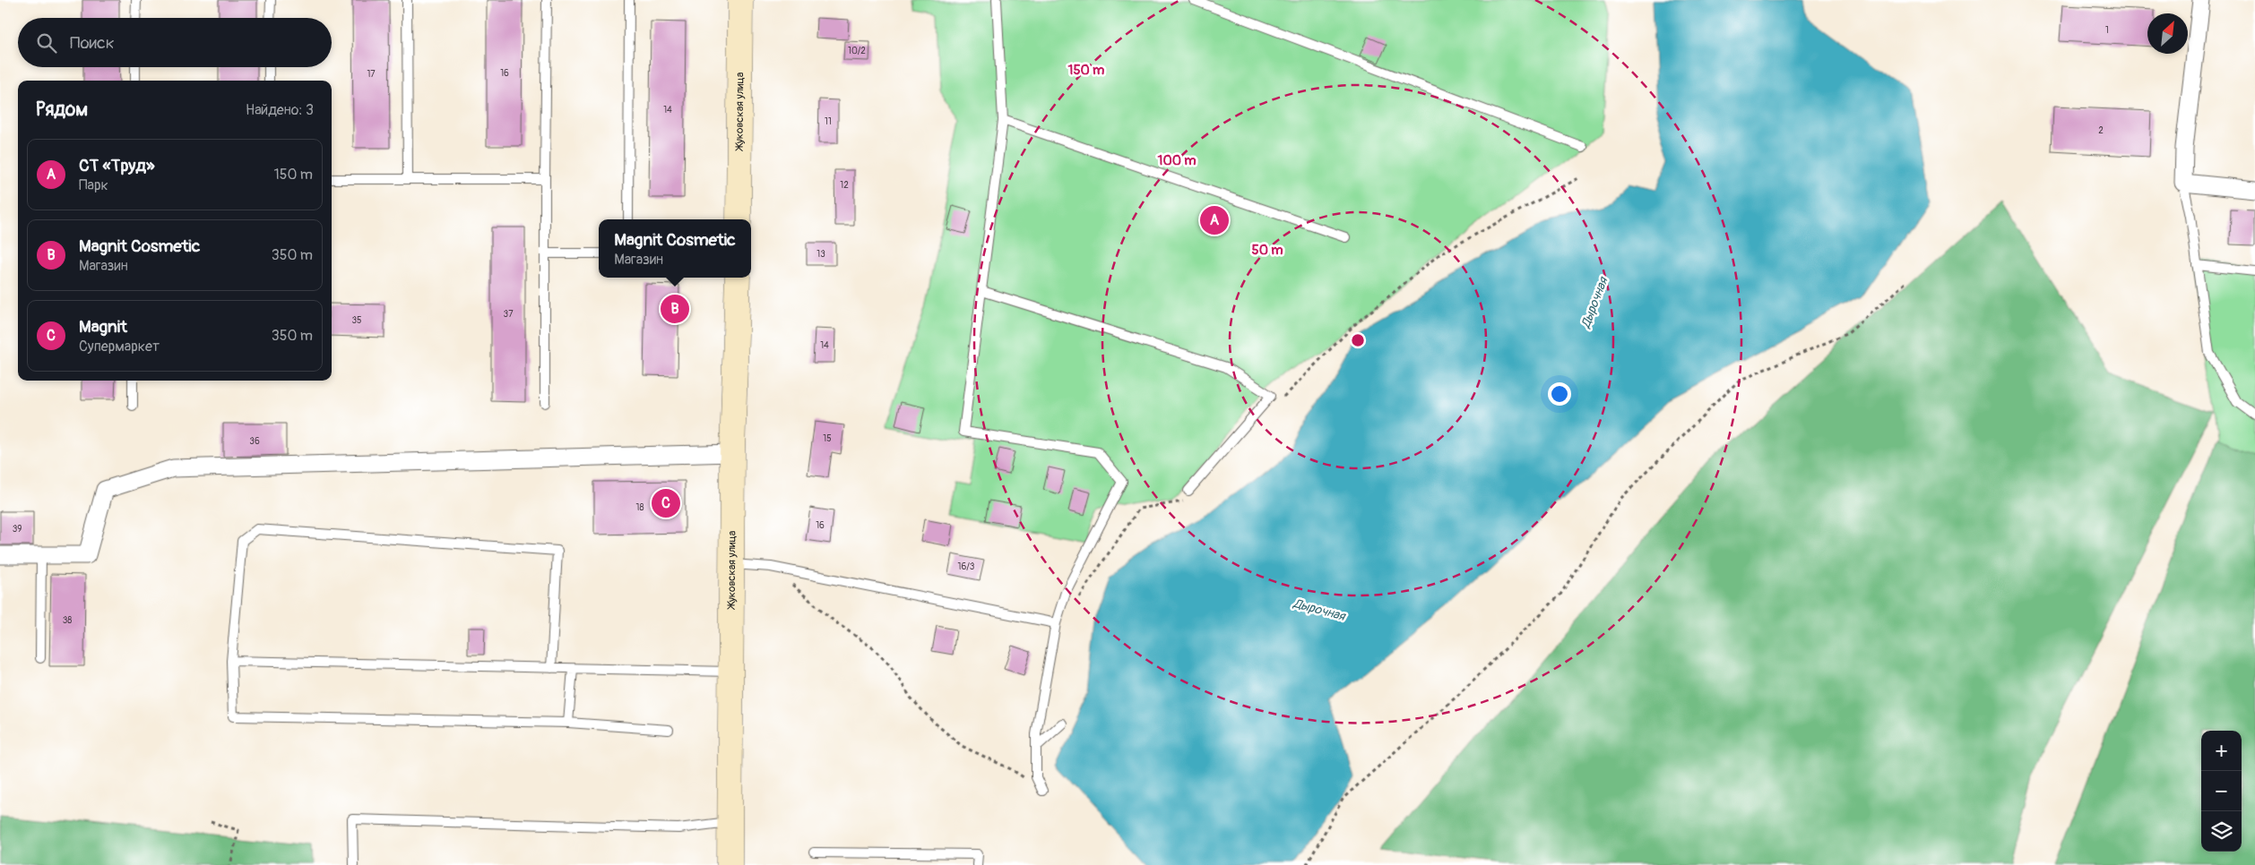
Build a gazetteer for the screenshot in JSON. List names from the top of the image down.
{
  "streets": {
    "main road": ["Жуковская улица"]
  },
  "water": ["Дырочная"],
  "house_numbers": [
    "1",
    "10/2",
    "16",
    "17",
    "14",
    "11",
    "2",
    "12",
    "13",
    "37",
    "35",
    "14",
    "15",
    "36",
    "18",
    "16",
    "39",
    "16/3",
    "38"
  ],
  "north": "top right",
  "page": {
    "search": "Поиск",
    "heading": ["Рядом", "Найдено: 3"],
    "list": [
      {
        "mark": "A",
        "name": "СТ «Труд»",
        "note": "Парк",
        "value": "150 m"
      },
      {
        "mark": "B",
        "name": "Magnit Cosmetic",
        "note": "Магазин",
        "value": "350 m"
      },
      {
        "mark": "C",
        "name": "Magnit",
        "note": "Супермаркет",
        "value": "350 m"
      }
    ],
    "pins": ["A", "B", "C"],
    "popup": ["Magnit Cosmetic", "Магазин"],
    "map_buttons": ["+", "−"]
  },
  "rings": ["150 m", "100 m", "50 m"]
}
